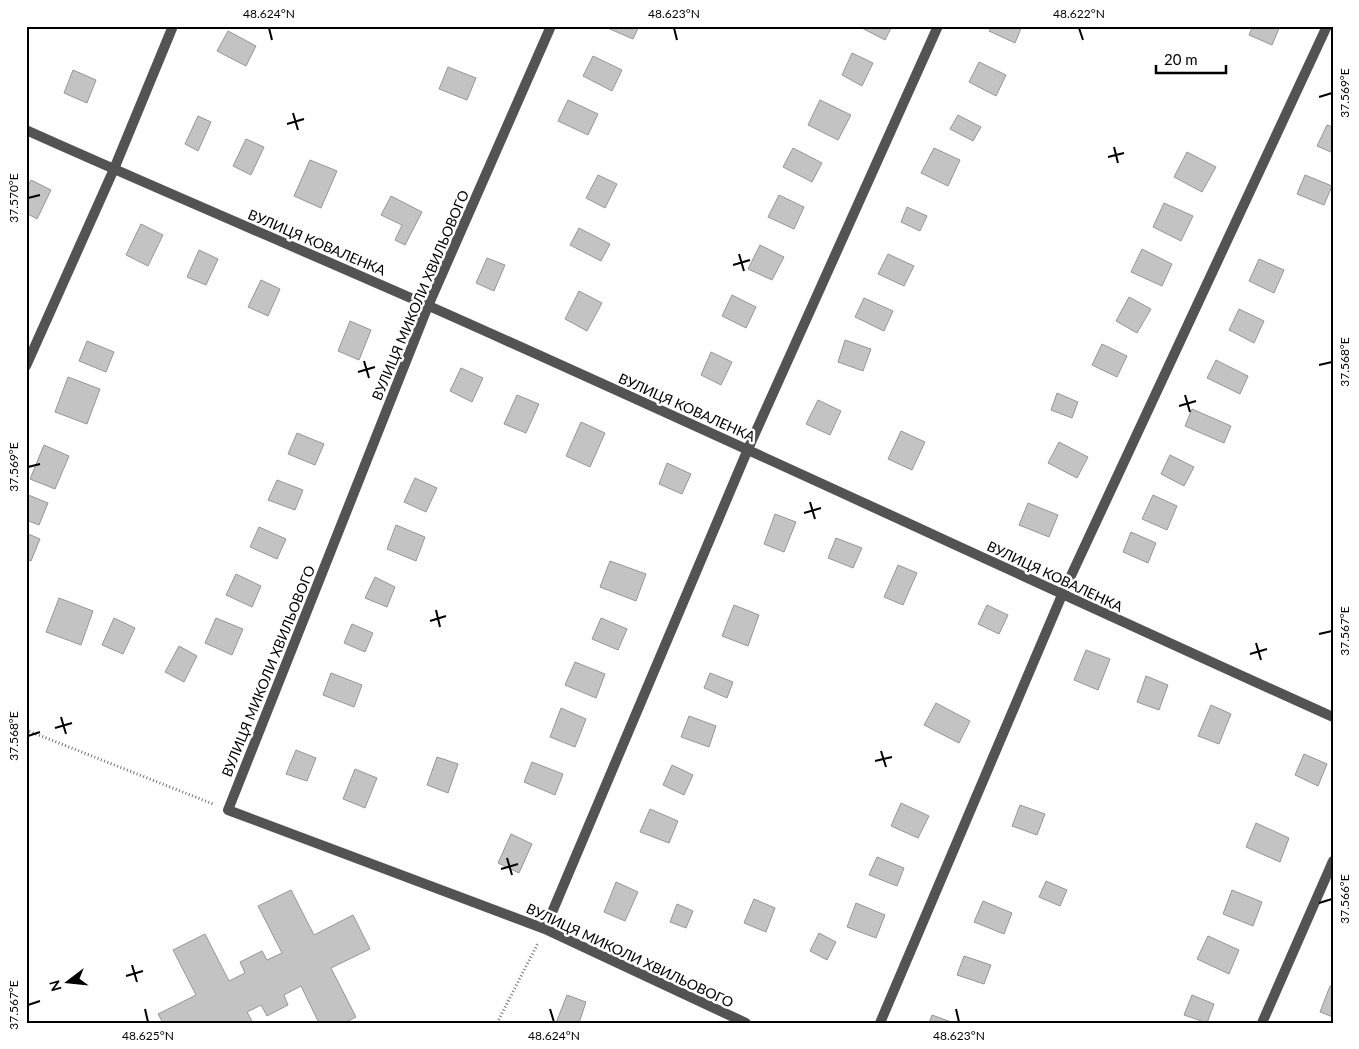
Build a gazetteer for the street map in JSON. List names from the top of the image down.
{
  "streets": {
    "street": ["ВУЛИЦЯ КОВАЛЕНКА", "ВУЛИЦЯ МИКОЛИ ХВИЛЬОВОГО"]
  },
  "crossings": [
    ["ВУЛИЦЯ КОВАЛЕНКА", "ВУЛИЦЯ МИКОЛИ ХВИЛЬОВОГО"]
  ],
  "scale_bar": "20 m",
  "north": "left",
  "coordinates": [
    "48.624°N",
    "48.623°N",
    "48.622°N",
    "37.569°E",
    "37.570°E",
    "37.568°E",
    "37.567°E",
    "37.566°E",
    "48.625°N"
  ]
}
